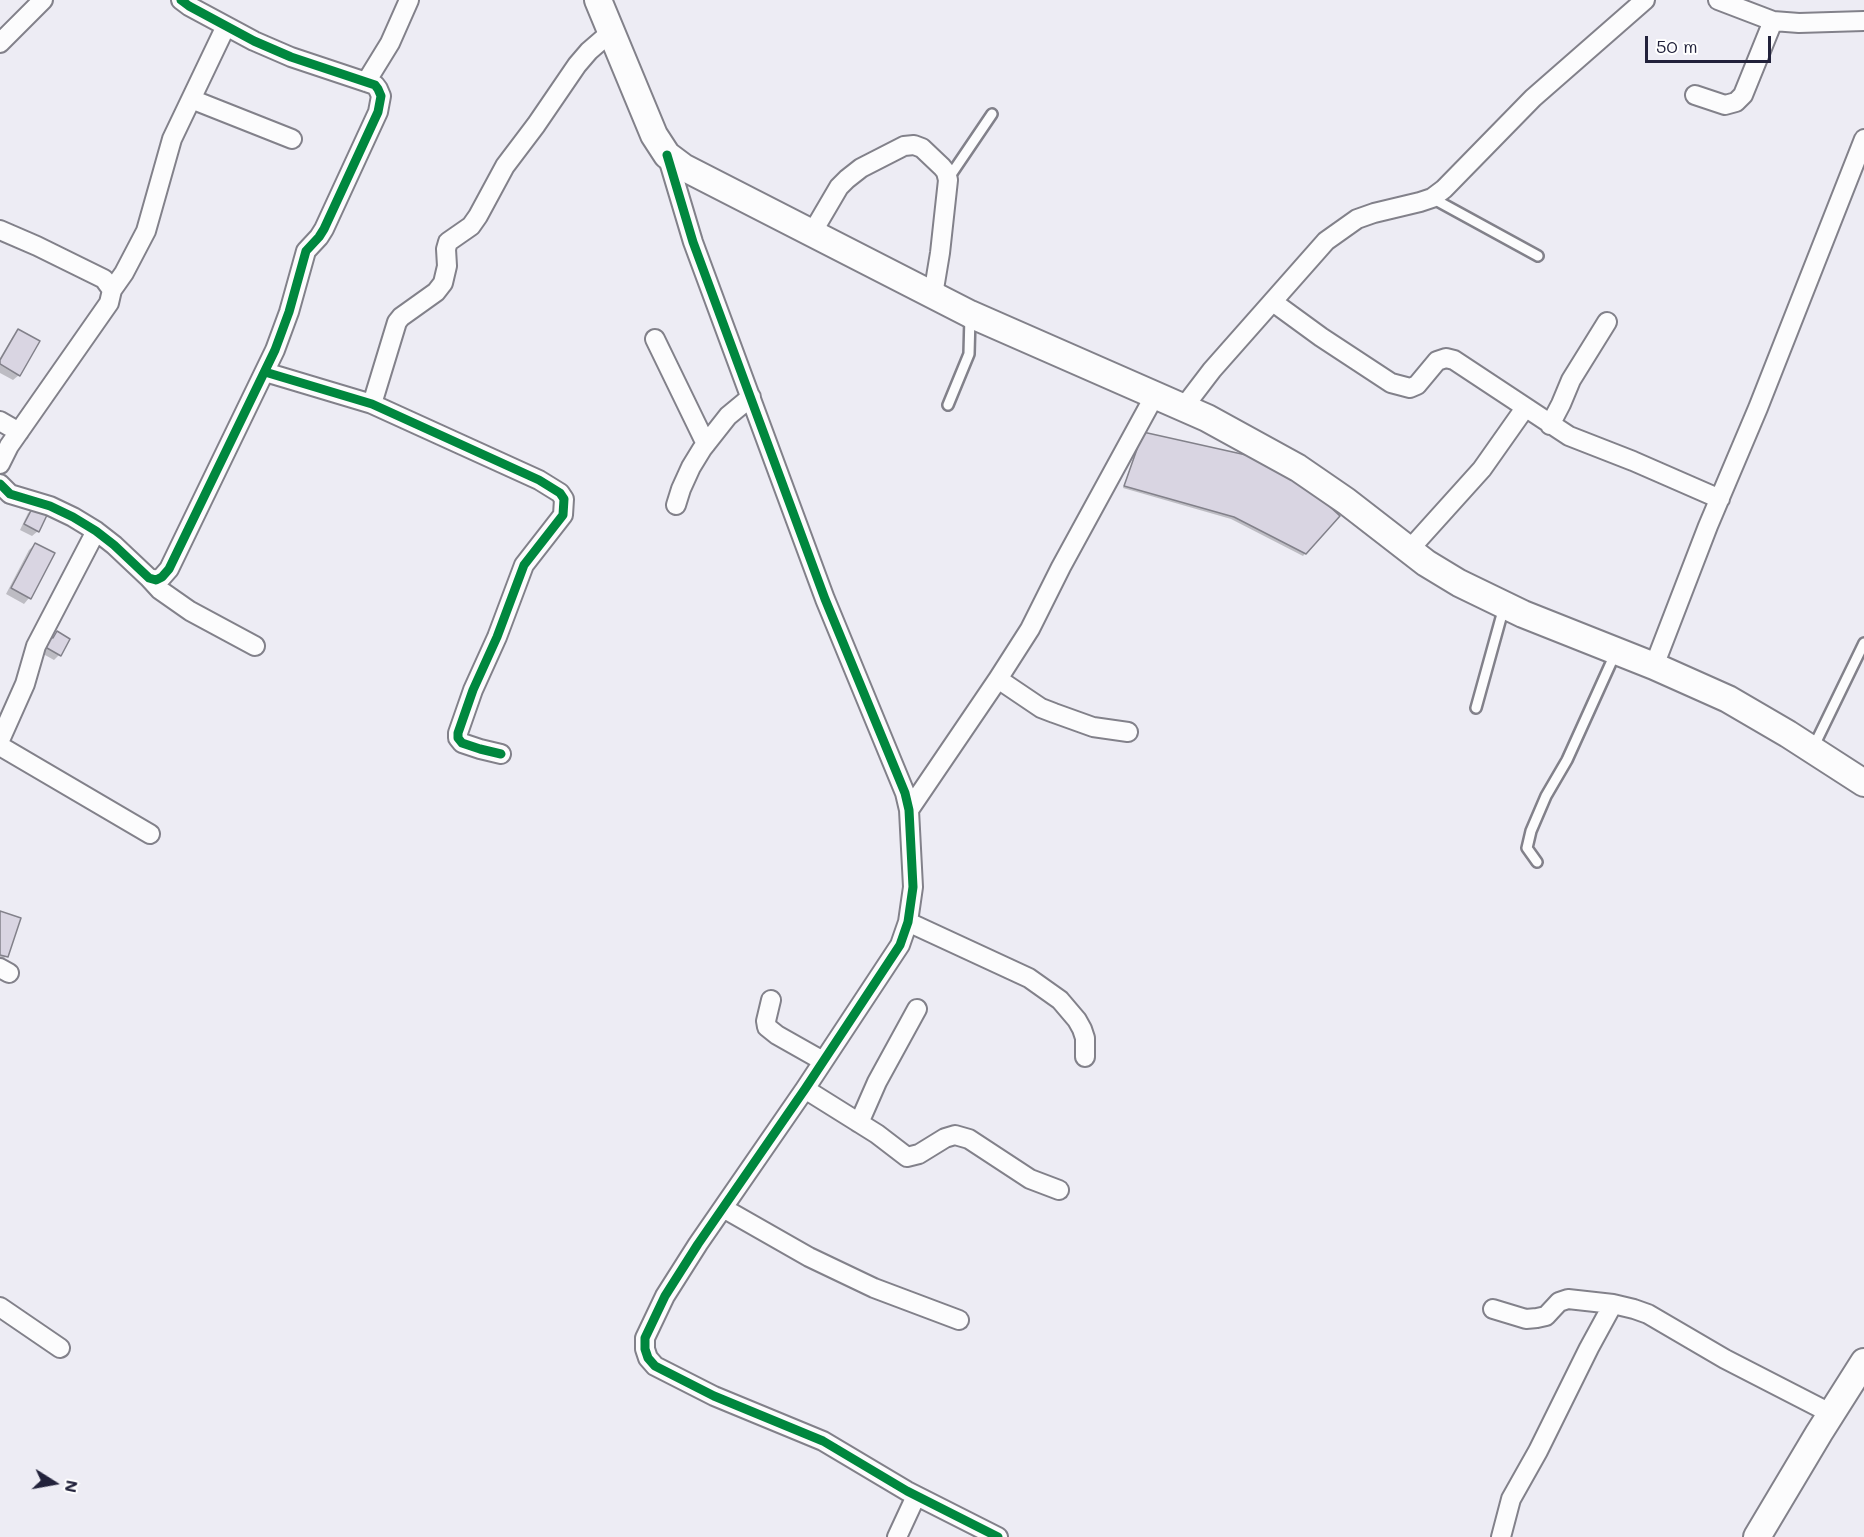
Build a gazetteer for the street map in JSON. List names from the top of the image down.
{
  "scale_bar": "50 m",
  "north": "right"
}
